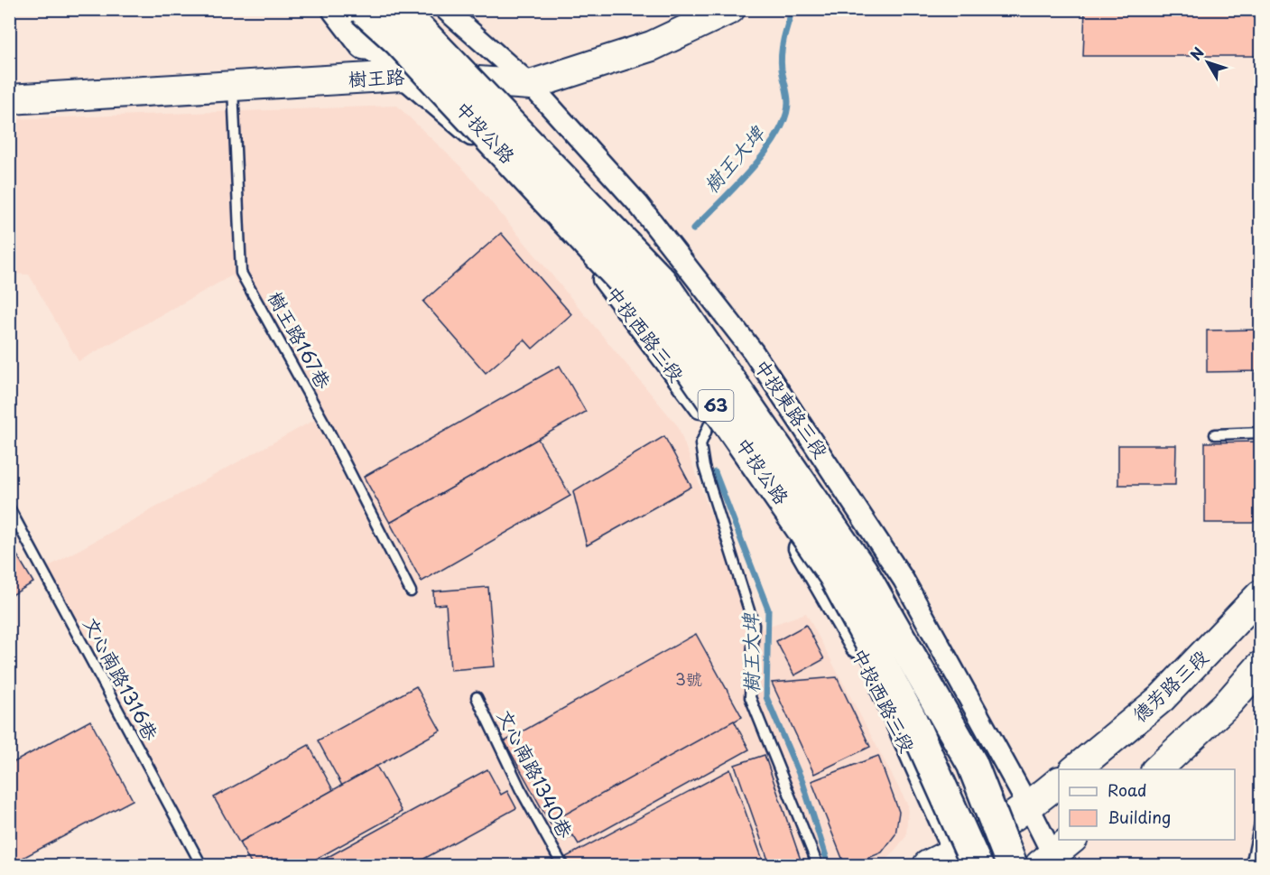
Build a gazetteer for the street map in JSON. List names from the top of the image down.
{
  "streets": {
    "main road": ["中投公路", "63"],
    "street": [
      "樹王路",
      "中投西路三段",
      "中投東路三段",
      "德芳路三段"
    ],
    "lane": ["樹王路167巷", "文心南路1316巷", "文心南路1340巷"]
  },
  "crossings": [
    ["樹王路", "中投西路三段"],
    ["樹王路", "樹王路167巷"],
    ["樹王路", "中投東路三段"],
    ["中投公路", "中投西路三段"]
  ],
  "water": ["樹王大埤"],
  "house_numbers": ["3號"],
  "legend": ["Road", "Building"],
  "north": "top left"
}
